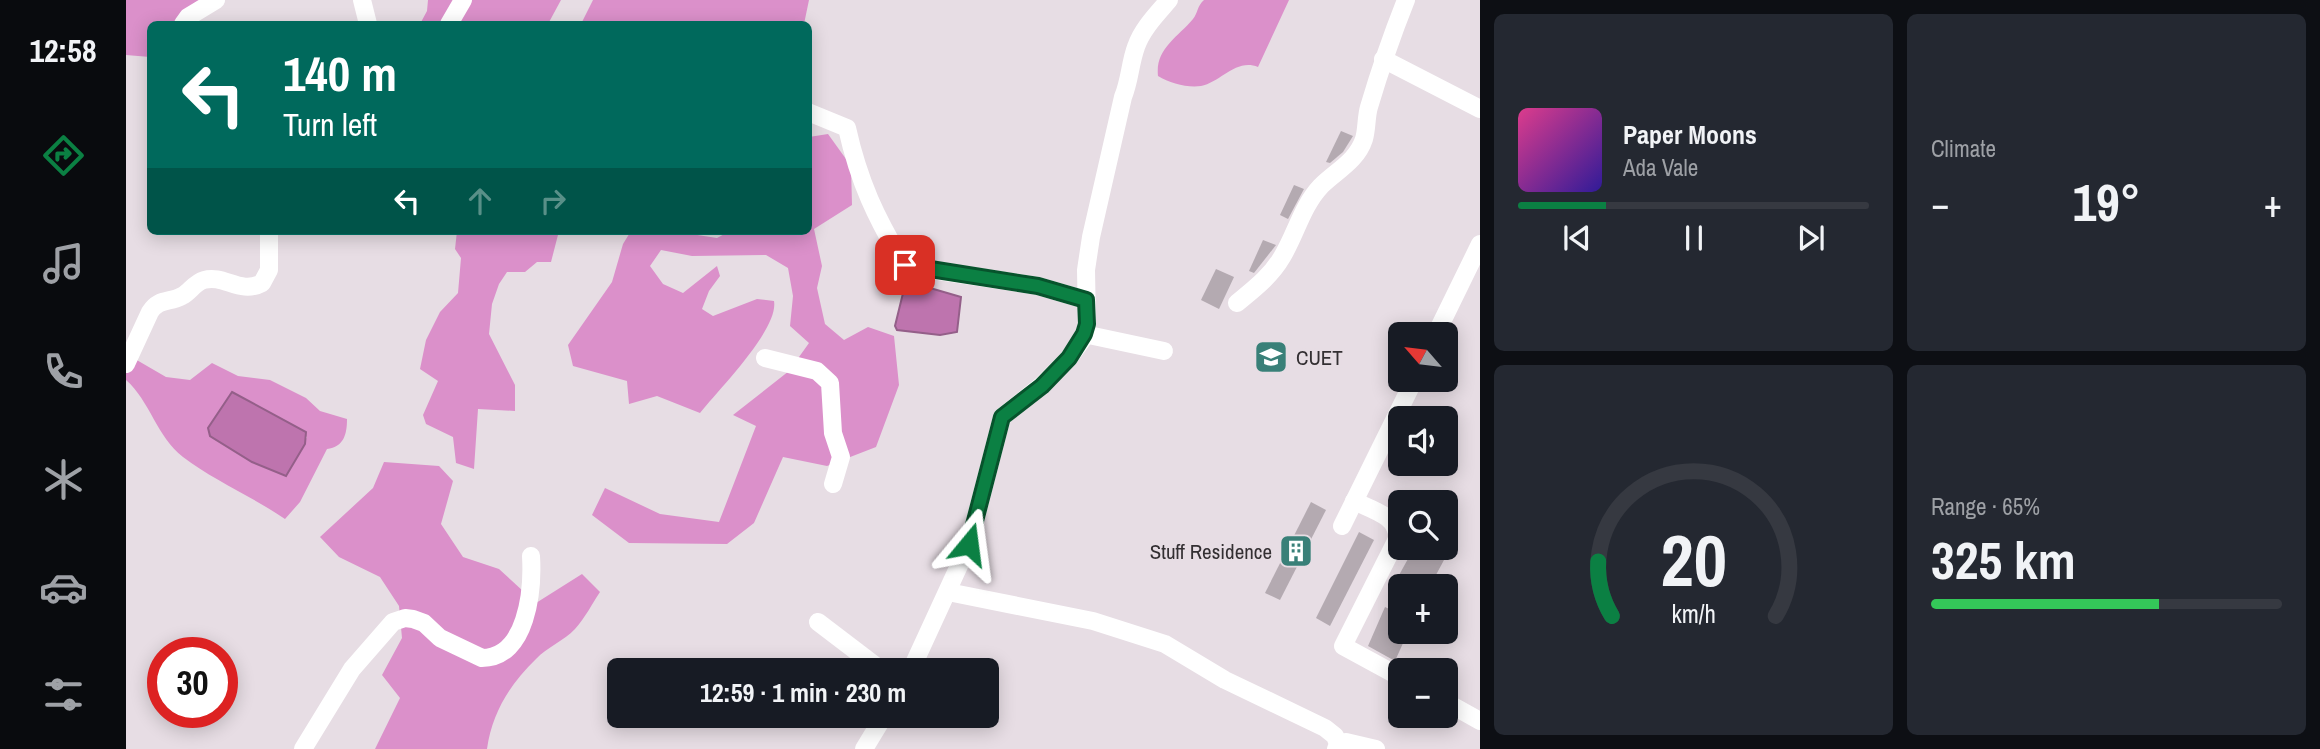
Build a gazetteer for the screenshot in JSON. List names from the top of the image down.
{
  "places": {
    "school or university": ["CUET"],
    "building": ["Stuff Residence"]
  },
  "north": "top left",
  "page": {
    "tabs": "12:58",
    "tile": [
      "Climate",
      ["Range · 65%", "325 km"]
    ],
    "turn": ["140 m", "Turn left"],
    "song": ["Paper Moons", "Ada Vale"],
    "heat": ["−", "19°", "+"],
    "map_buttons": ["+", "−"],
    "limit": "30",
    "trip": "12:59 · 1 min · 230 m",
    "gauge": ["20", "km/h"]
  }
}
